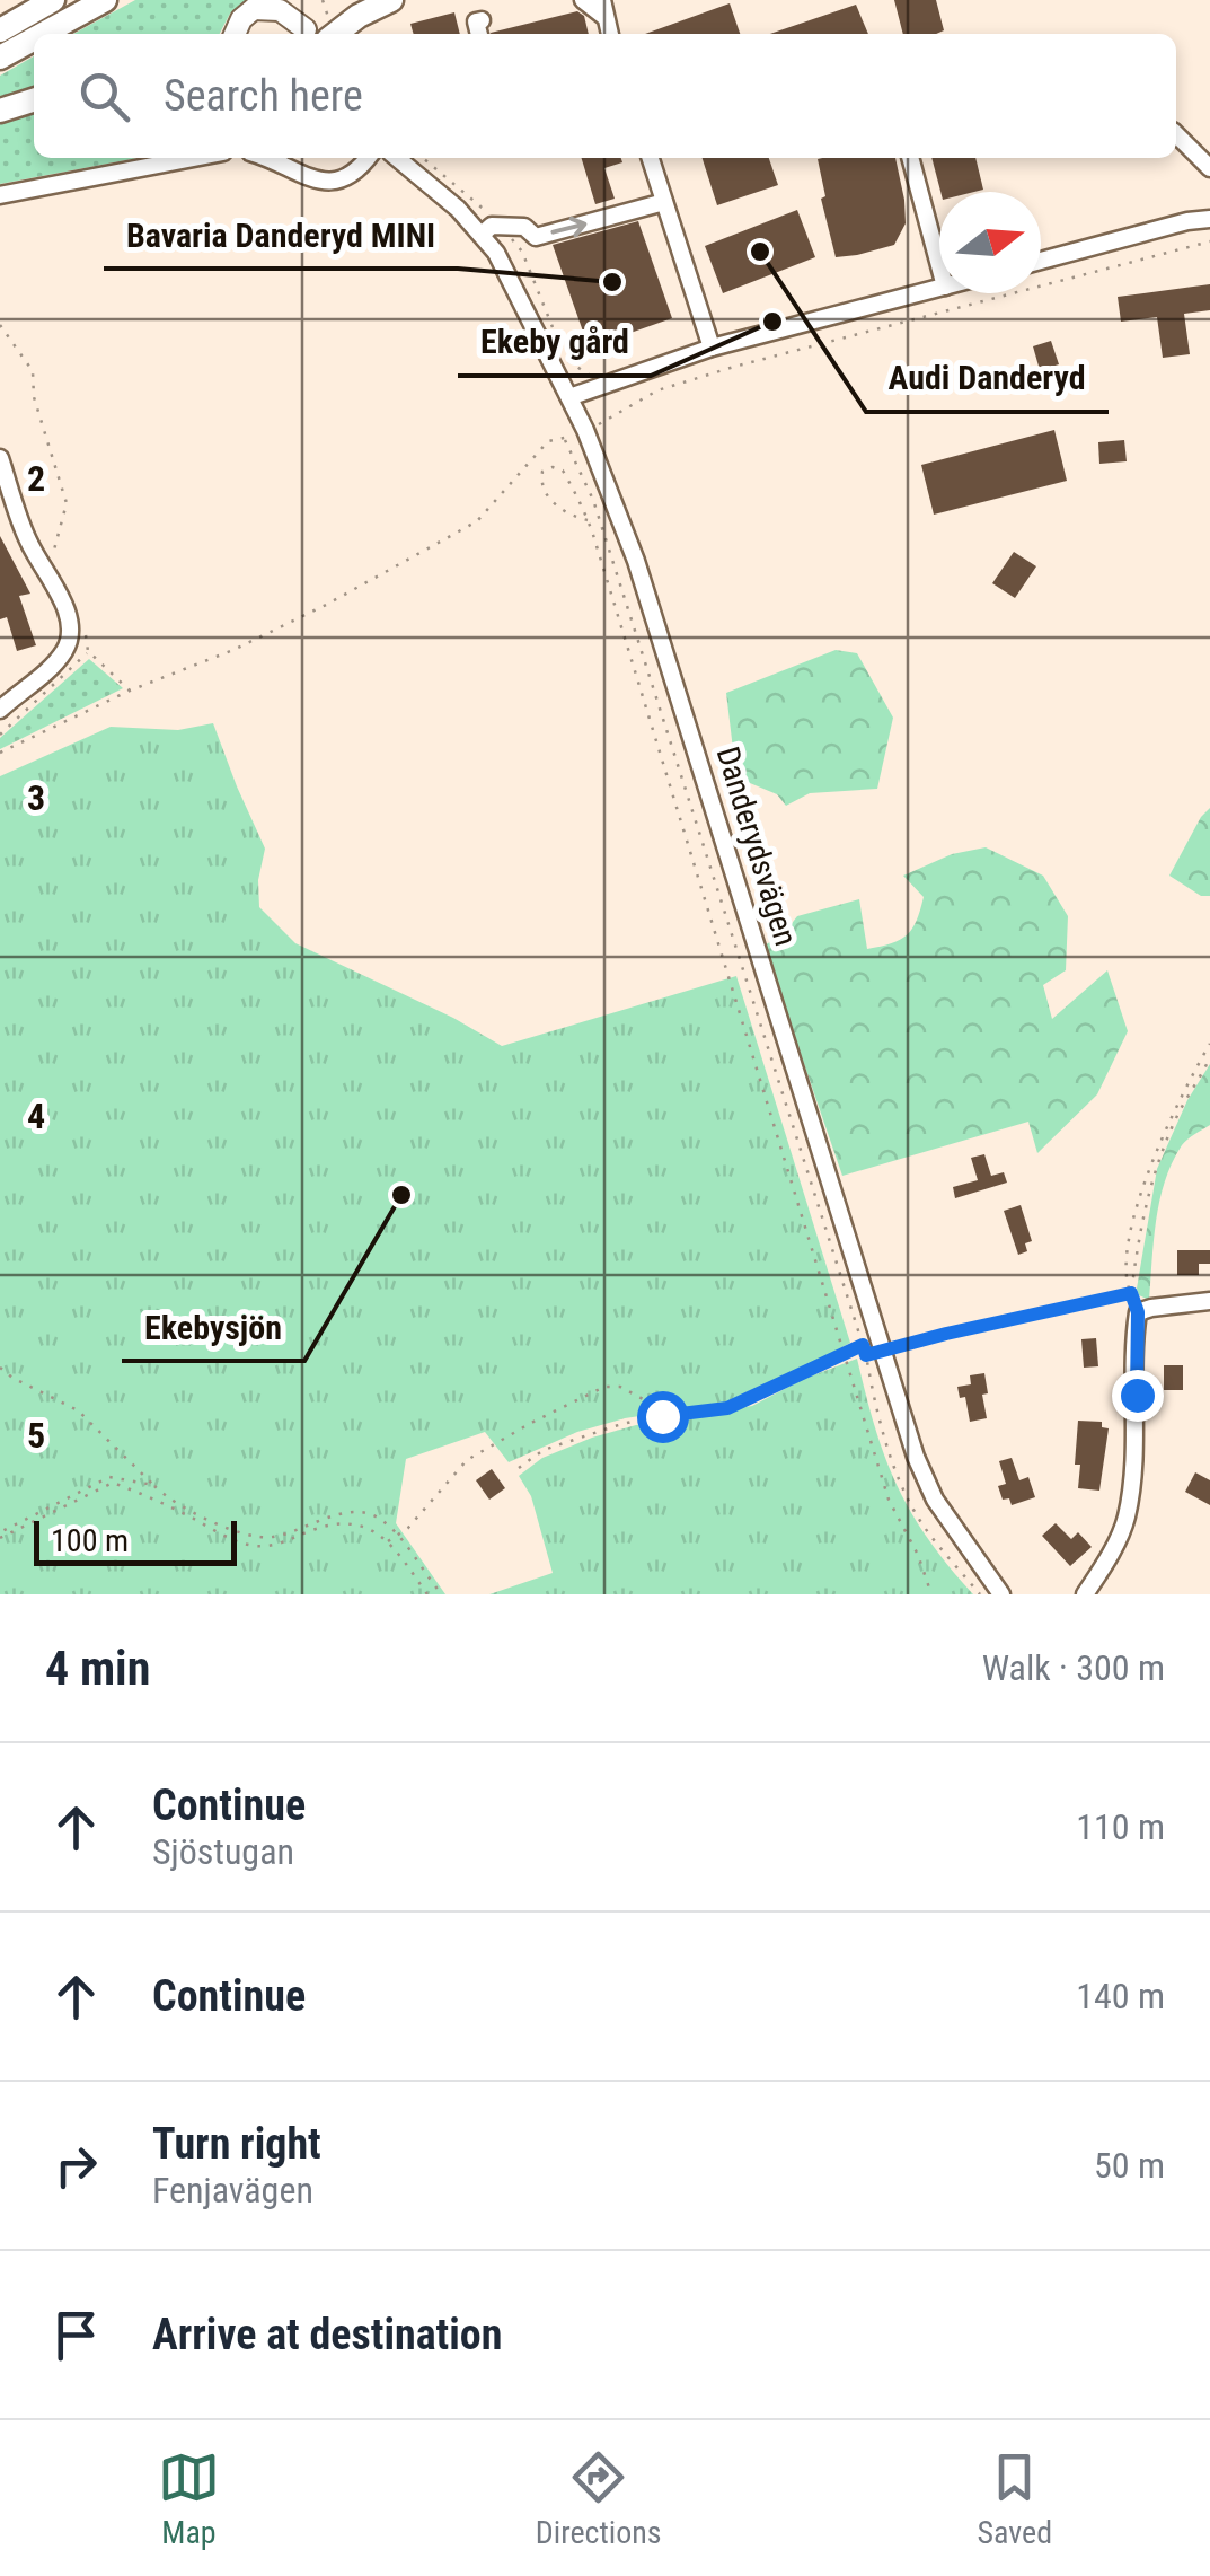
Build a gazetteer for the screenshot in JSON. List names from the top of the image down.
{
  "streets": {
    "street": ["Danderydsvägen"]
  },
  "places": [
    "Audi Danderyd",
    "Bavaria Danderyd MINI",
    "Ekeby gård",
    "Ekebysjön"
  ],
  "scale_bar": "100 m",
  "north": "right",
  "page": {
    "search": "Search here",
    "scale": "100 m",
    "heading": ["4 min", "Walk · 300 m"],
    "list": [
      ["Continue", "Sjöstugan", "110 m"],
      ["Continue", "140 m"],
      ["Turn right", "Fenjavägen", "50 m"],
      "Arrive at destination"
    ],
    "nav": ["Map", "Directions", "Saved"]
  },
  "grid": {
    "rows": [
      "2",
      "3",
      "4",
      "5"
    ]
  }
}
